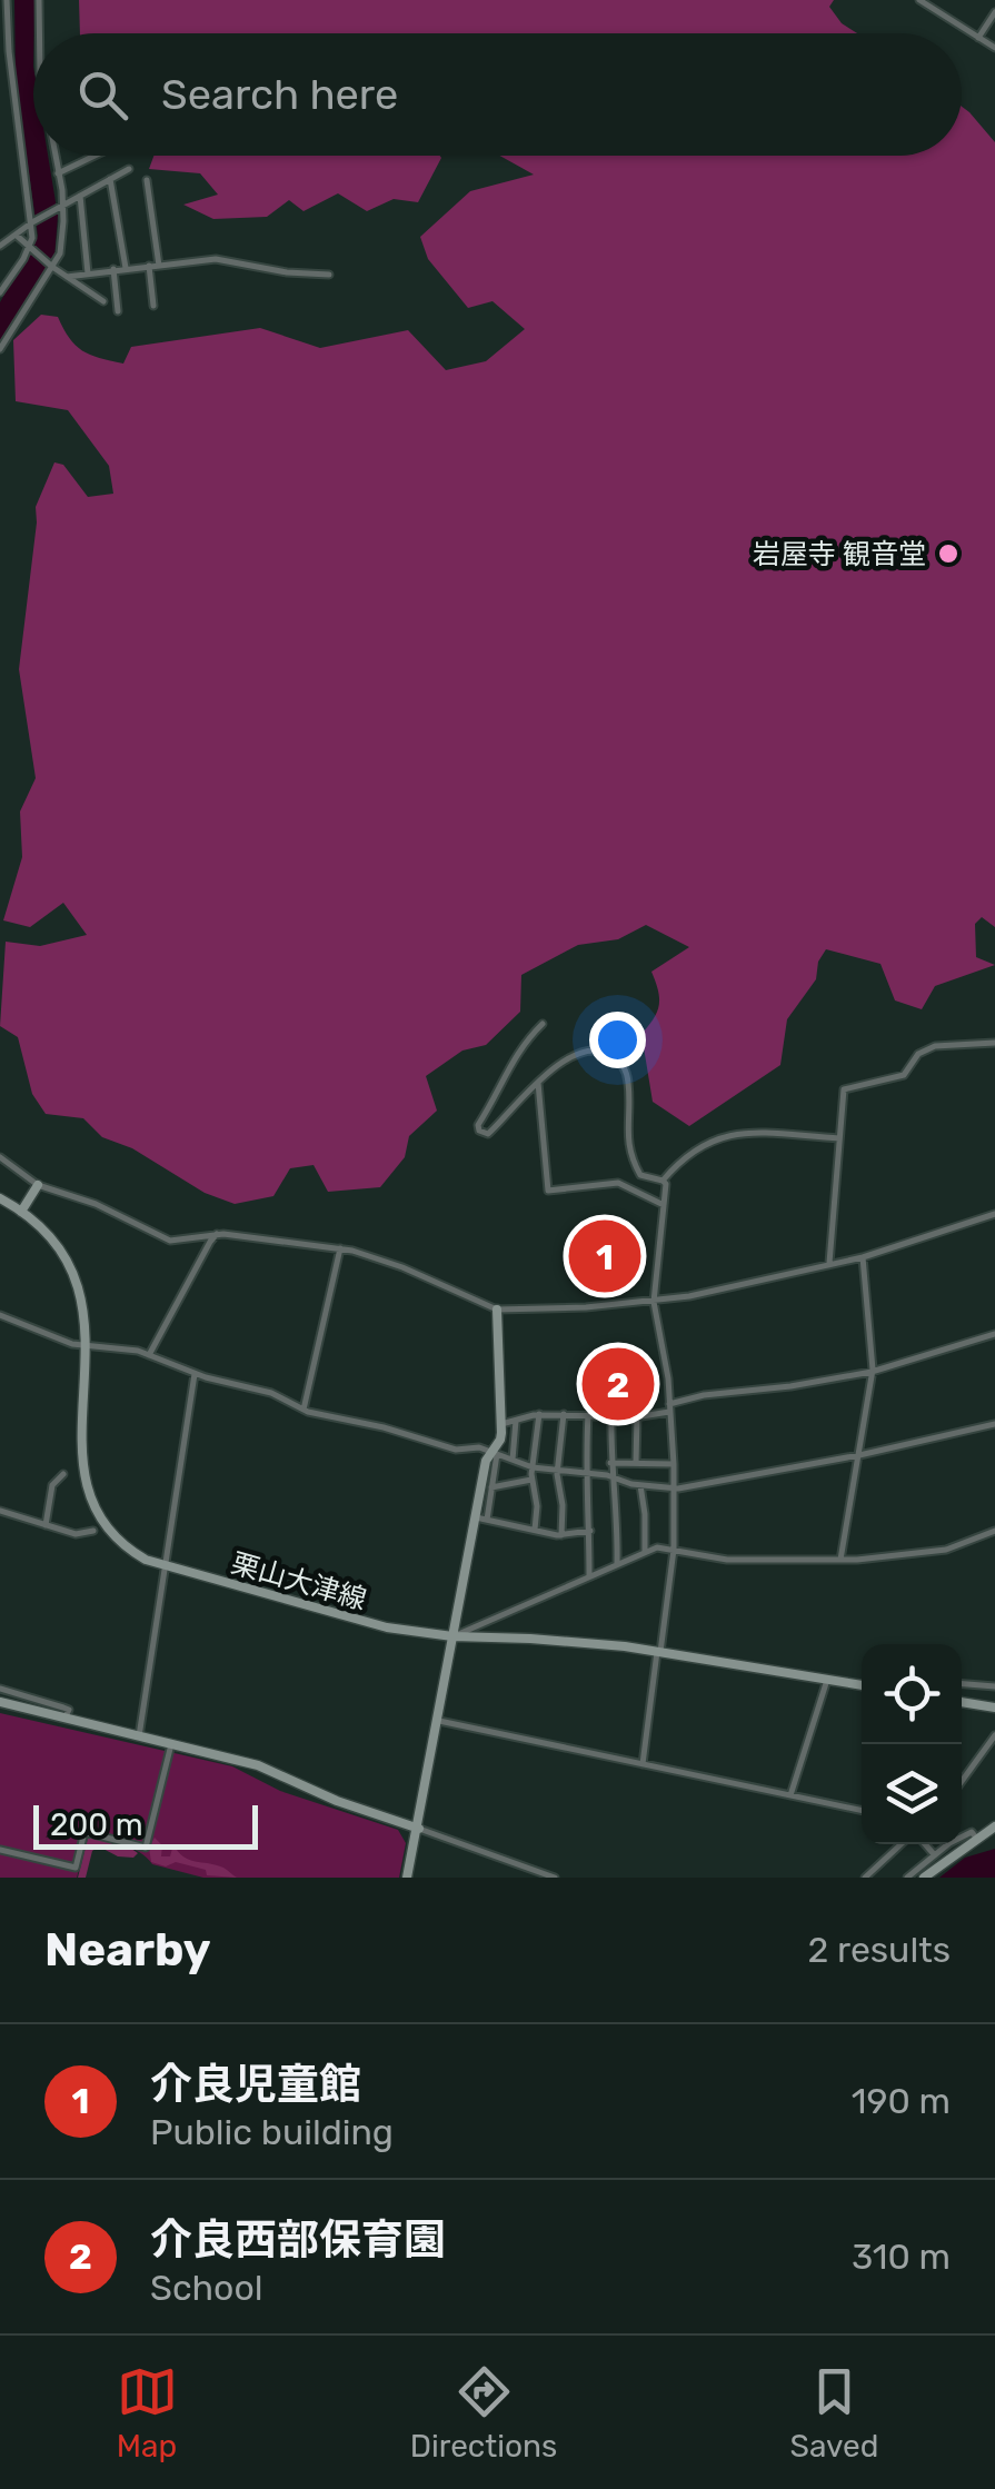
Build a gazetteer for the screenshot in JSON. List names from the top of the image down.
{
  "streets": {
    "main road": ["栗山大津線"]
  },
  "places": ["岩屋寺 観音堂"],
  "scale_bar": "200 m",
  "page": {
    "search": "Search here",
    "pins": ["1", "2"],
    "scale": "200 m",
    "heading": ["Nearby", "2 results"],
    "list": [
      {
        "mark": "1",
        "name": "介良児童館",
        "note": "Public building",
        "value": "190 m"
      },
      {
        "mark": "2",
        "name": "介良西部保育園",
        "note": "School",
        "value": "310 m"
      }
    ],
    "nav": ["Map", "Directions", "Saved"]
  }
}
